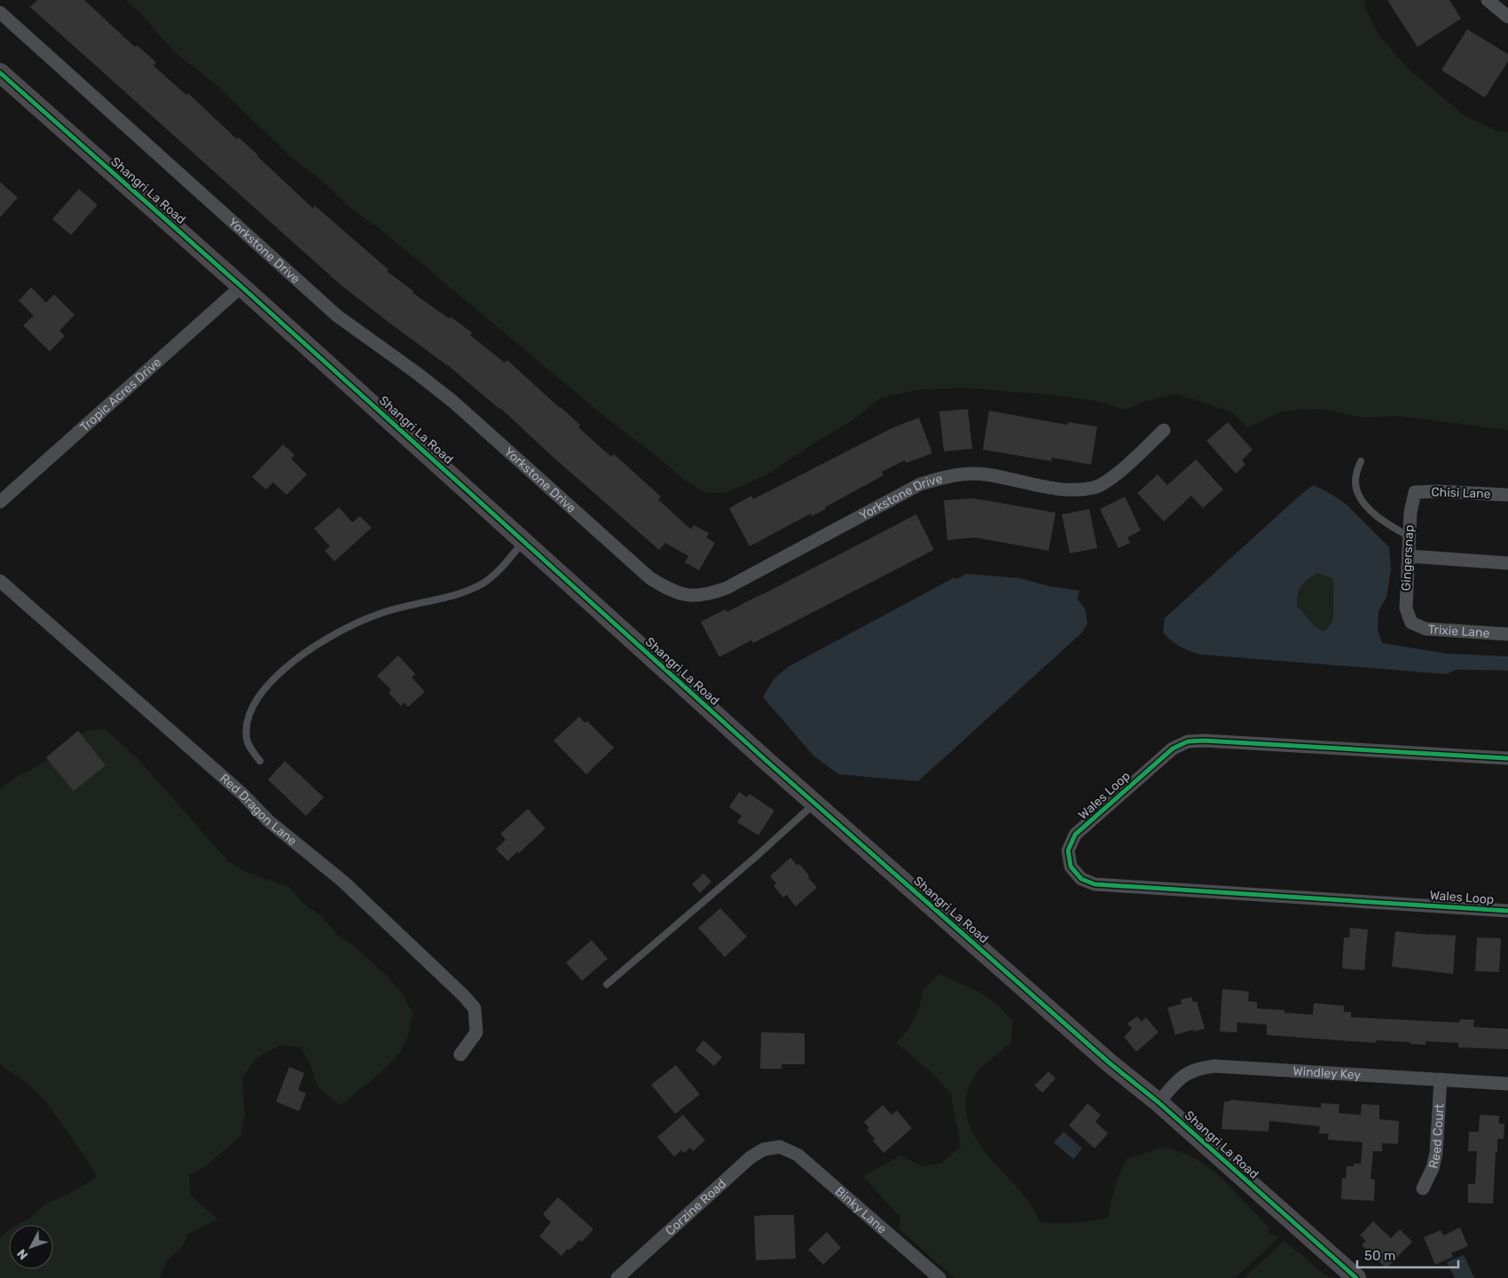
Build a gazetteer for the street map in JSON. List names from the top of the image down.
{
  "streets": {
    "street": [
      "Shangri La Road",
      "Yorkstone Drive",
      "Tropic Acres Drive",
      "Chisi Lane",
      "Gingersnap",
      "Trixie Lane",
      "Wales Loop",
      "Red Dragon Lane",
      "Windley Key",
      "Reed Court",
      "Corzine Road",
      "Binky Lane"
    ]
  },
  "crossings": [
    ["Shangri La Road", "Tropic Acres Drive"],
    ["Shangri La Road", "Windley Key"],
    ["Chisi Lane", "Gingersnap"],
    ["Gingersnap", "Trixie Lane"],
    ["Windley Key", "Reed Court"],
    ["Corzine Road", "Binky Lane"]
  ],
  "scale_bar": "50 m",
  "north": "bottom left"
}
